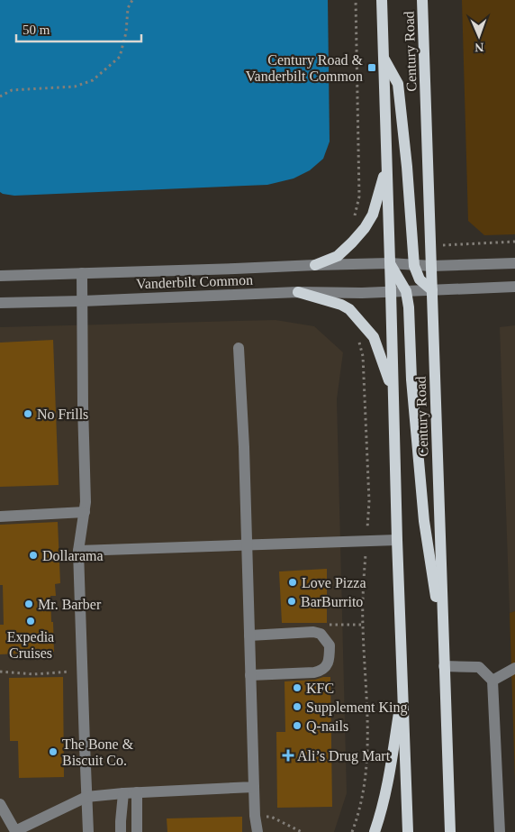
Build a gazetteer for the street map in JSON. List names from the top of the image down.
{
  "streets": {
    "main road": ["Century Road"],
    "street": ["Vanderbilt Common"]
  },
  "crossings": [
    ["Century Road", "Vanderbilt Common"]
  ],
  "places": {
    "transit": ["Century Road & Vanderbilt Common"],
    "other": [
      "No Frills",
      "Dollarama",
      "Love Pizza",
      "BarBurrito",
      "Mr. Barber",
      "Expedia Cruises",
      "KFC",
      "Supplement King",
      "Q-nails",
      "The Bone & Biscuit Co."
    ],
    "health": ["Ali’s Drug Mart"]
  },
  "scale_bar": "50 m",
  "north": "bottom"
}
